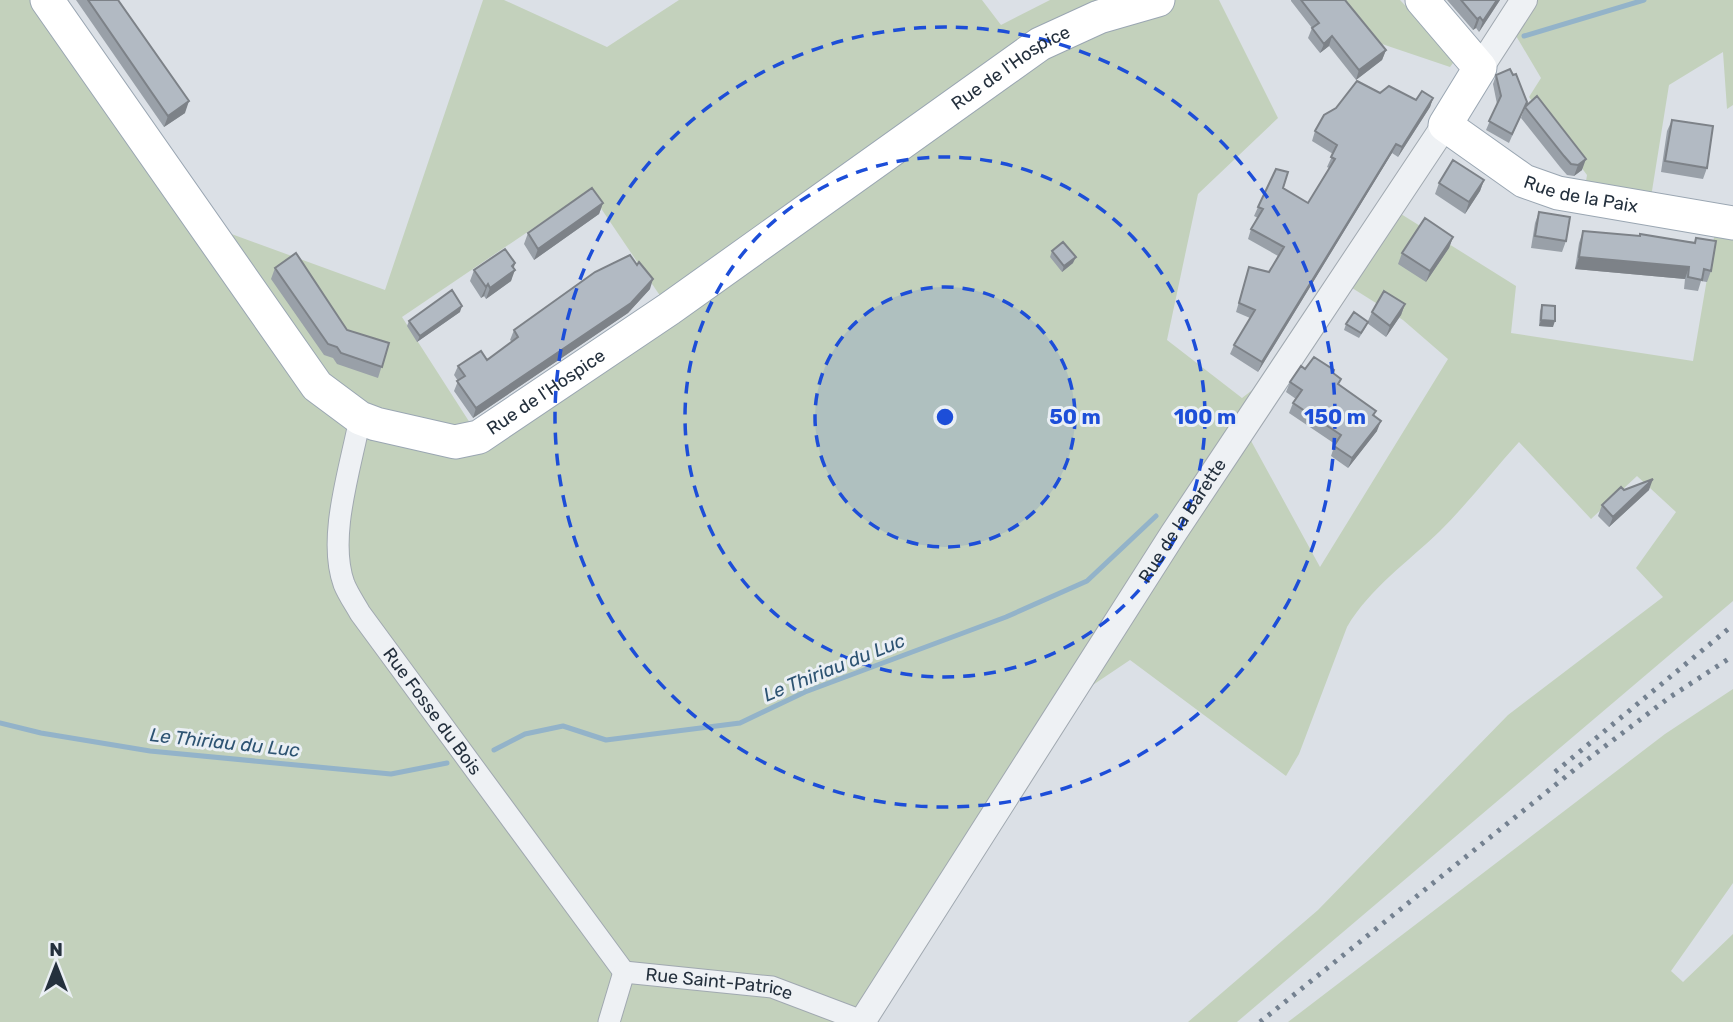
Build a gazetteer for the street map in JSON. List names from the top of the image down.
{
  "streets": {
    "main road": ["Rue de l'Hospice", "Rue de la Paix", "Rue de la Barette"],
    "street": ["Rue Fosse du Bois", "Rue Saint-Patrice"]
  },
  "crossings": [
    ["Rue de l'Hospice", "Rue Fosse du Bois"],
    ["Rue de la Paix", "Rue de la Barette"],
    ["Rue de la Barette", "Rue Saint-Patrice"],
    ["Rue Fosse du Bois", "Rue Saint-Patrice"]
  ],
  "water": ["Le Thiriau du Luc"],
  "north": "top",
  "rings": ["50 m", "100 m", "150 m"]
}
